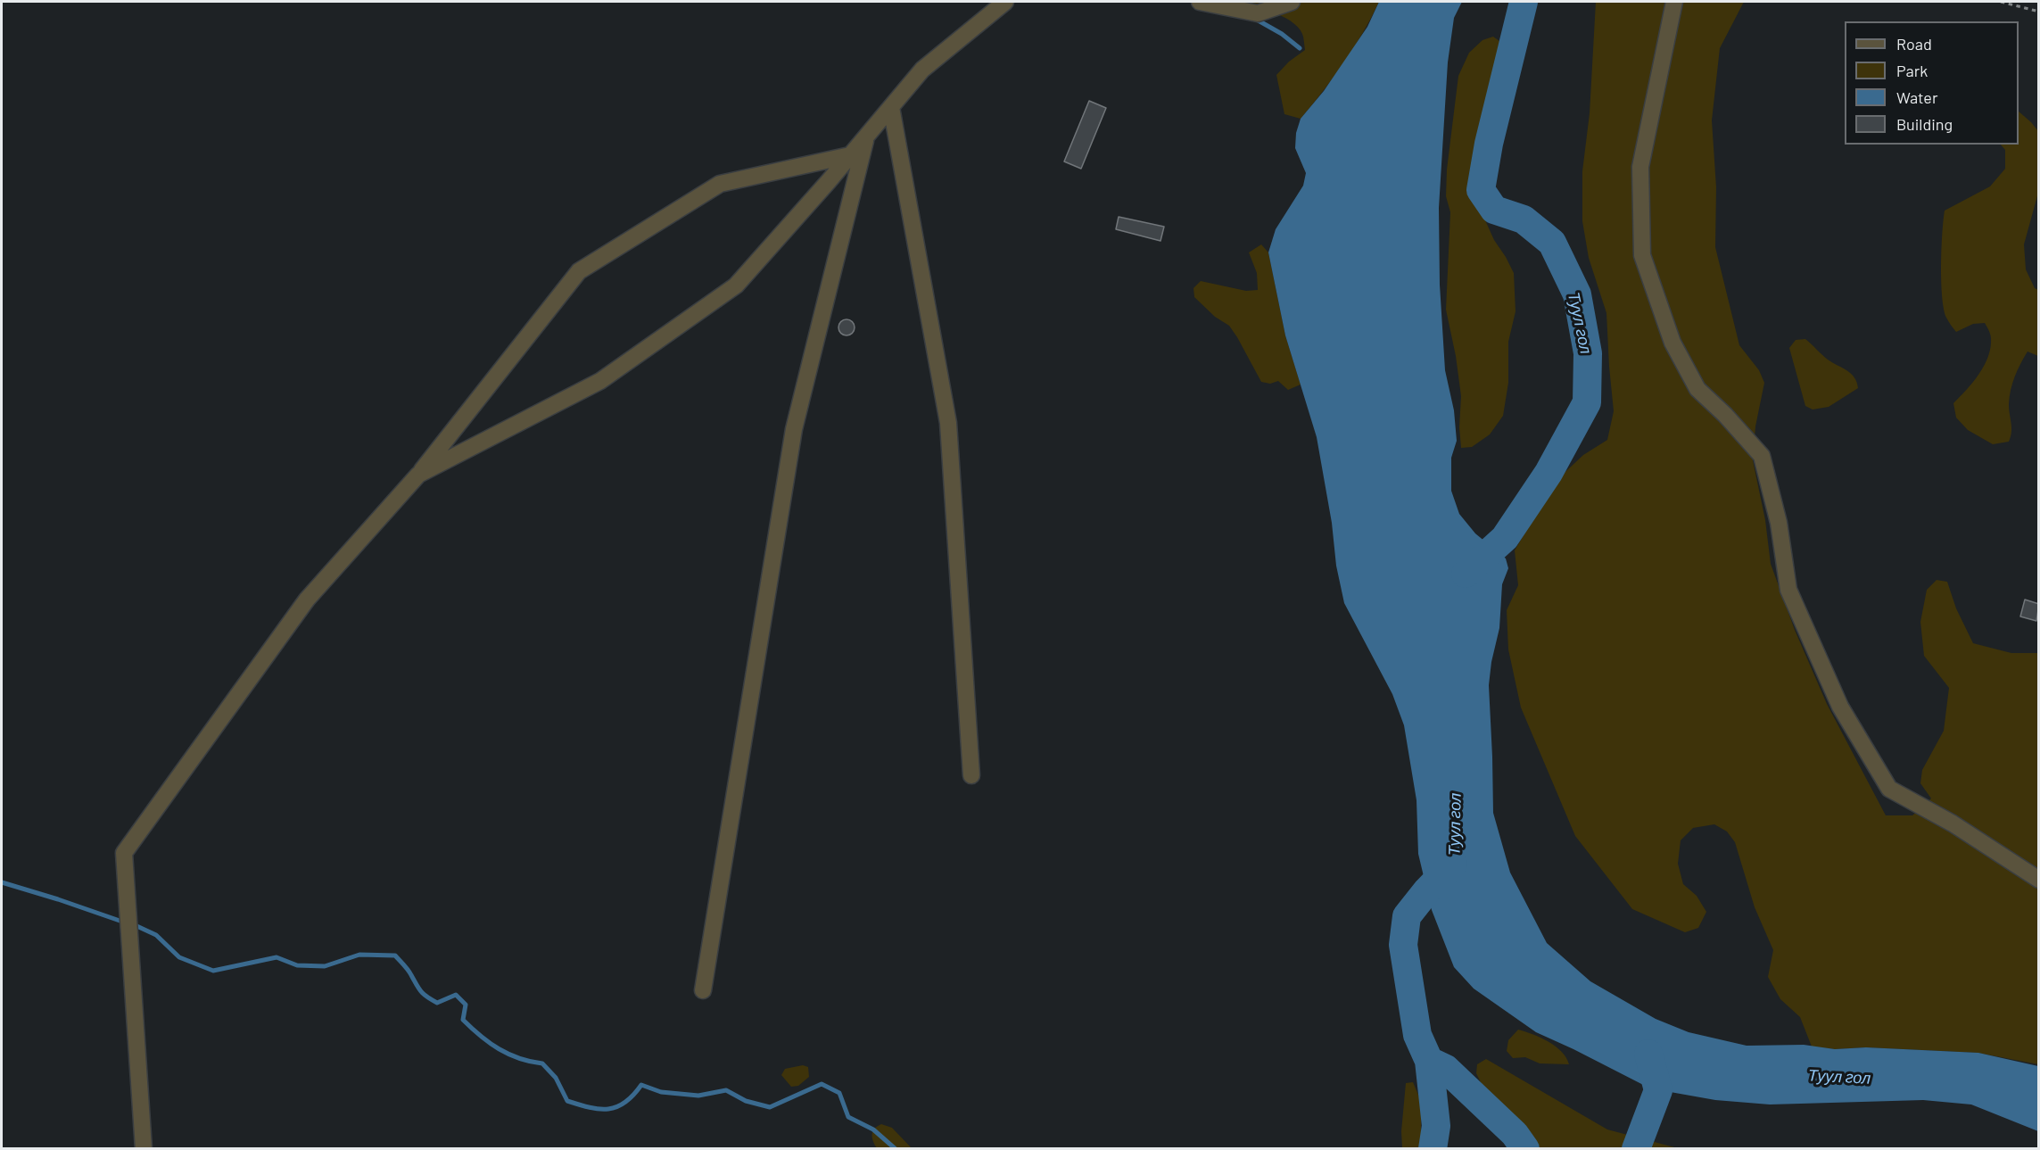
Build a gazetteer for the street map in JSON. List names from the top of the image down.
{
  "water": ["Туул гол"],
  "legend": [
    "Road",
    "Park",
    "Water",
    "Building"
  ]
}
